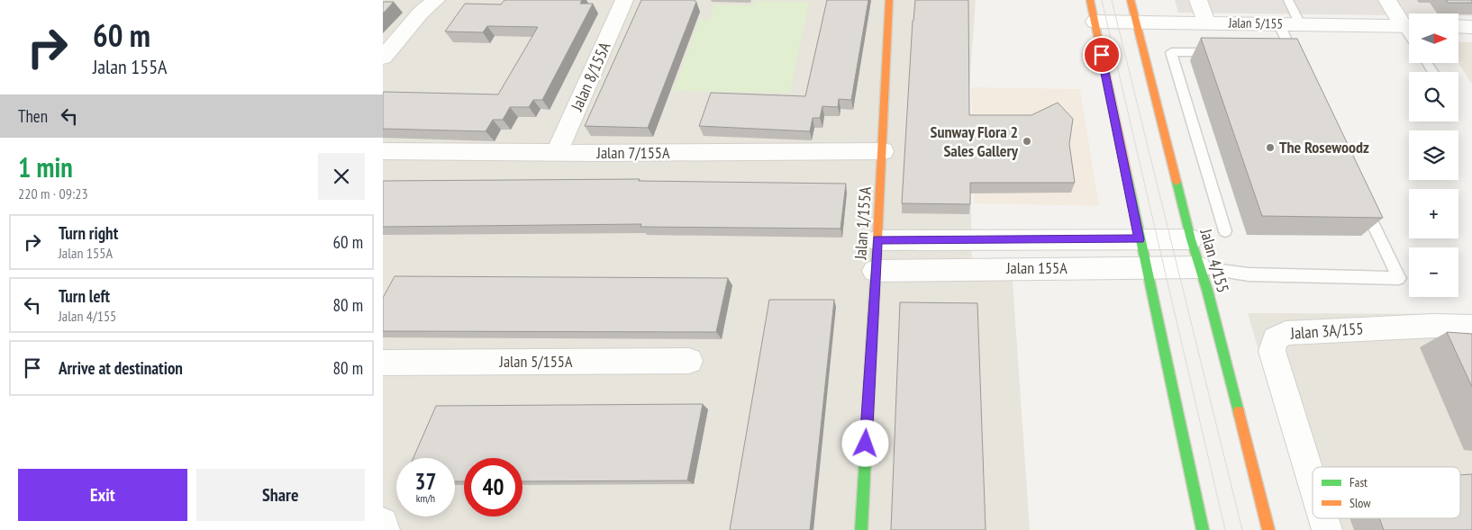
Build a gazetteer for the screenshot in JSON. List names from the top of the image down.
{
  "streets": {
    "street": [
      "Jalan 5/155",
      "Jalan 8/155A",
      "Jalan 7/155A",
      "Jalan 1/155A",
      "Jalan 4/155",
      "Jalan 155A",
      "Jalan 3A/155",
      "Jalan 5/155A"
    ]
  },
  "crossings": [
    ["Jalan 5/155", "Jalan 4/155"],
    ["Jalan 8/155A", "Jalan 7/155A"],
    ["Jalan 7/155A", "Jalan 1/155A"],
    ["Jalan 1/155A", "Jalan 155A"],
    ["Jalan 4/155", "Jalan 155A"]
  ],
  "places": ["Sunway Flora 2 Sales Gallery", "The Rosewoodz"],
  "legend": ["Fast", "Slow"],
  "north": "right",
  "page": {
    "turn": ["60 m", "Jalan 155A"],
    "map_buttons": ["+", "−"],
    "then": "Then",
    "heading": ["1 min", "220 m · 09:23"],
    "list": [
      {
        "name": "Turn right",
        "note": "Jalan 155A",
        "value": "60 m"
      },
      {
        "name": "Turn left",
        "note": "Jalan 4/155",
        "value": "80 m"
      },
      {
        "name": "Arrive at destination",
        "value": "80 m"
      }
    ],
    "speed": "37 km/h",
    "limit": "40",
    "buttons": ["Exit", "Share"]
  }
}
